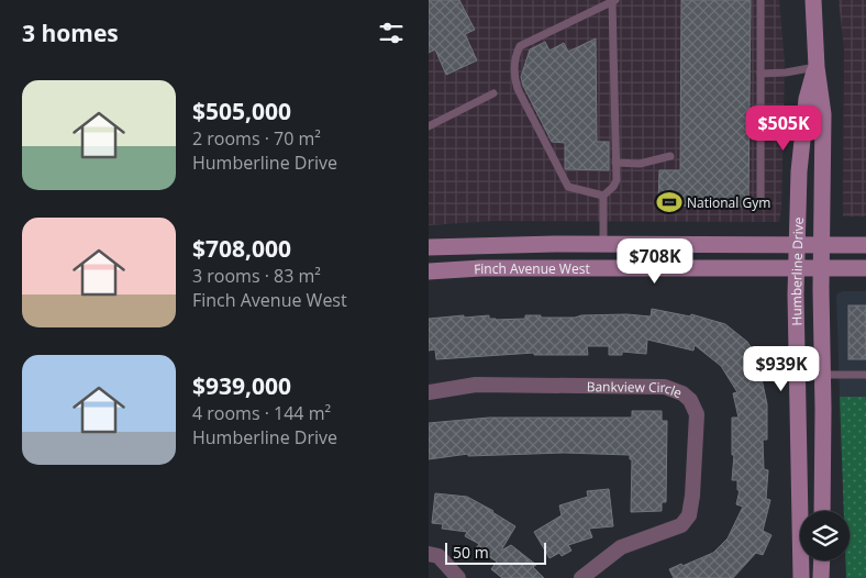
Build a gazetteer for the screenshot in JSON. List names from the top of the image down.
{
  "streets": {
    "street": ["Finch Avenue West", "Humberline Drive", "Bankview Circle"]
  },
  "crossings": [
    ["Finch Avenue West", "Humberline Drive"]
  ],
  "places": {
    "sports": ["National Gym"]
  },
  "scale_bar": "50 m",
  "page": {
    "heading": "3 homes",
    "list": [
      {
        "name": "$505,000",
        "note": "2 rooms · 70 m² · Humberline Drive"
      },
      {
        "name": "$708,000",
        "note": "3 rooms · 83 m² · Finch Avenue West"
      },
      {
        "name": "$939,000",
        "note": "4 rooms · 144 m² · Humberline Drive"
      }
    ],
    "price": ["$505K", "$708K", "$939K"],
    "scale": "50 m"
  }
}
